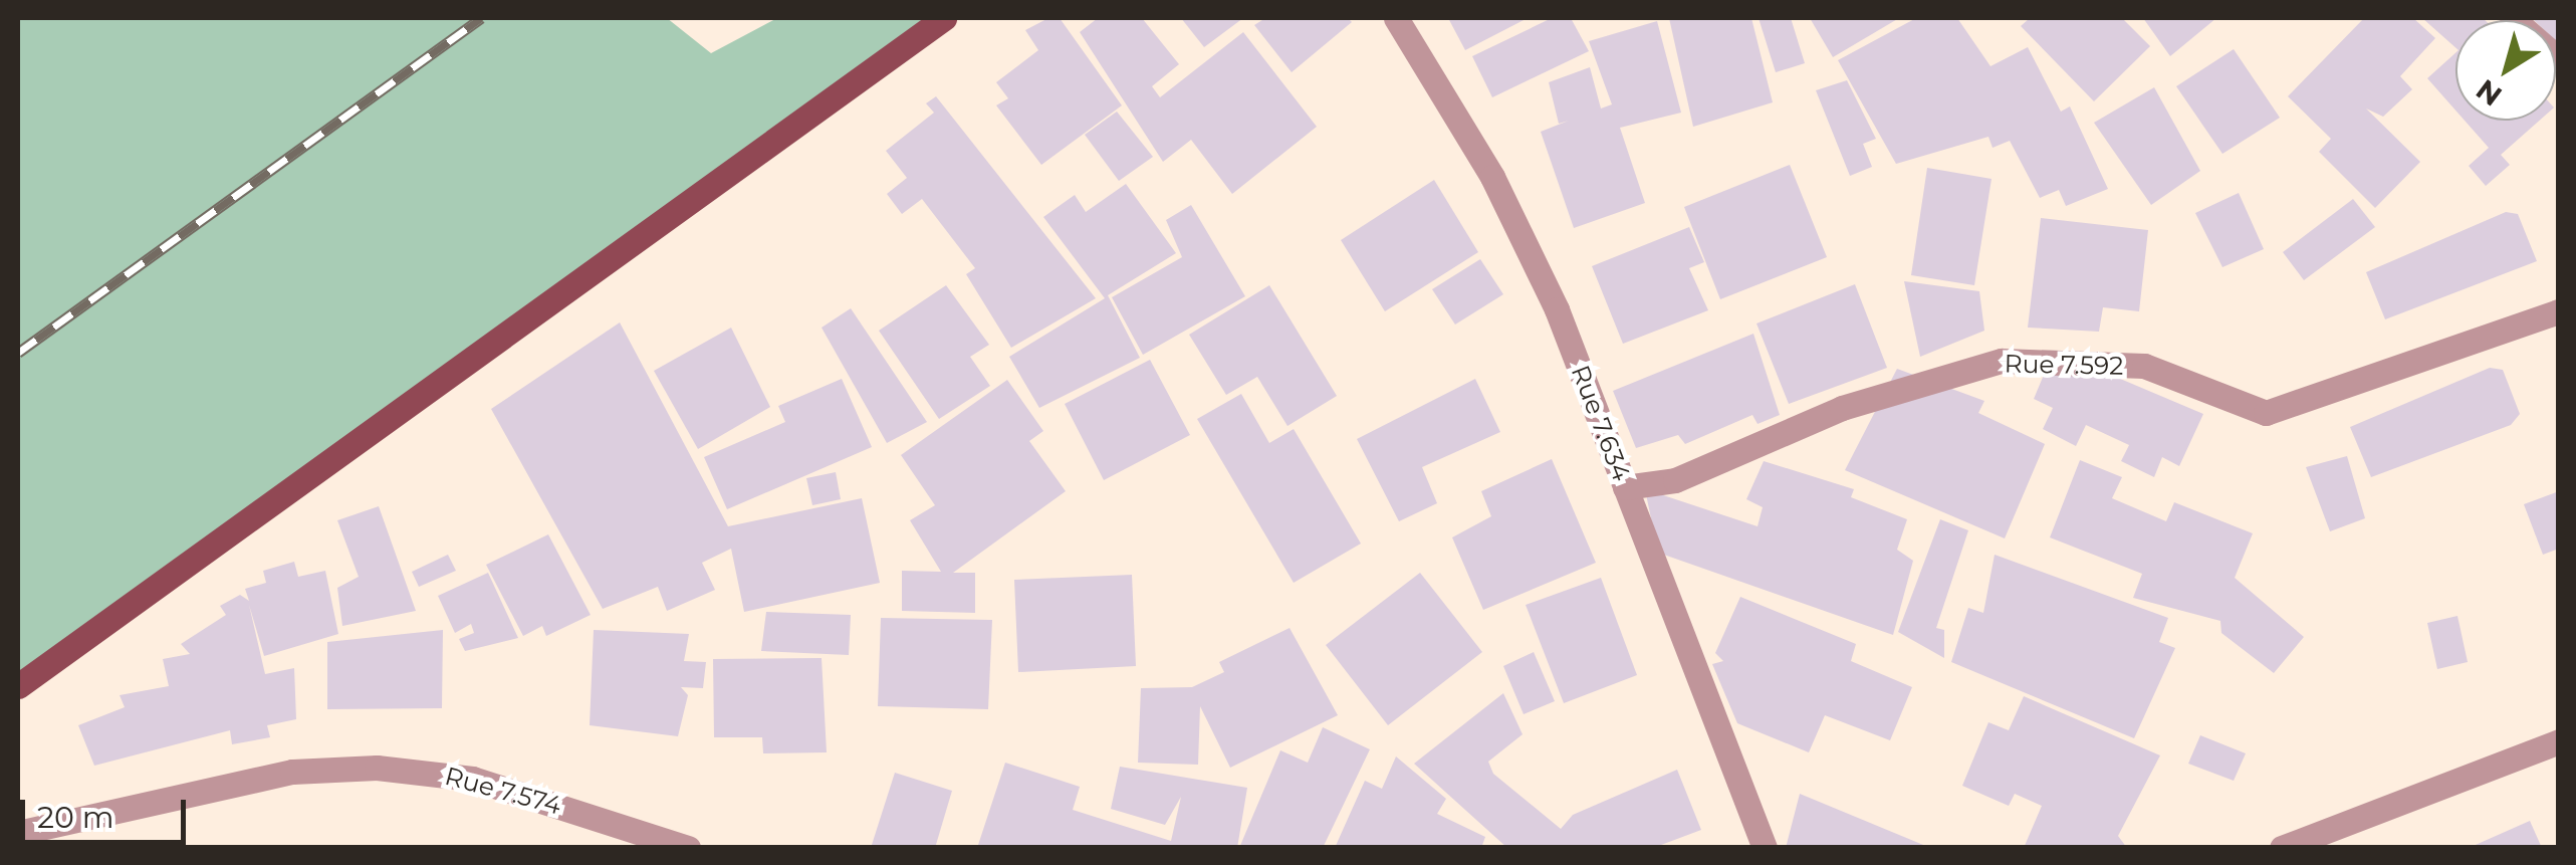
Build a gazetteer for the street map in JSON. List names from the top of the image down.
{
  "streets": {
    "street": ["Rue 7.592", "Rue 7.634", "Rue 7.574"]
  },
  "crossings": [
    ["Rue 7.592", "Rue 7.634"]
  ],
  "scale_bar": "20 m",
  "north": "bottom left"
}
